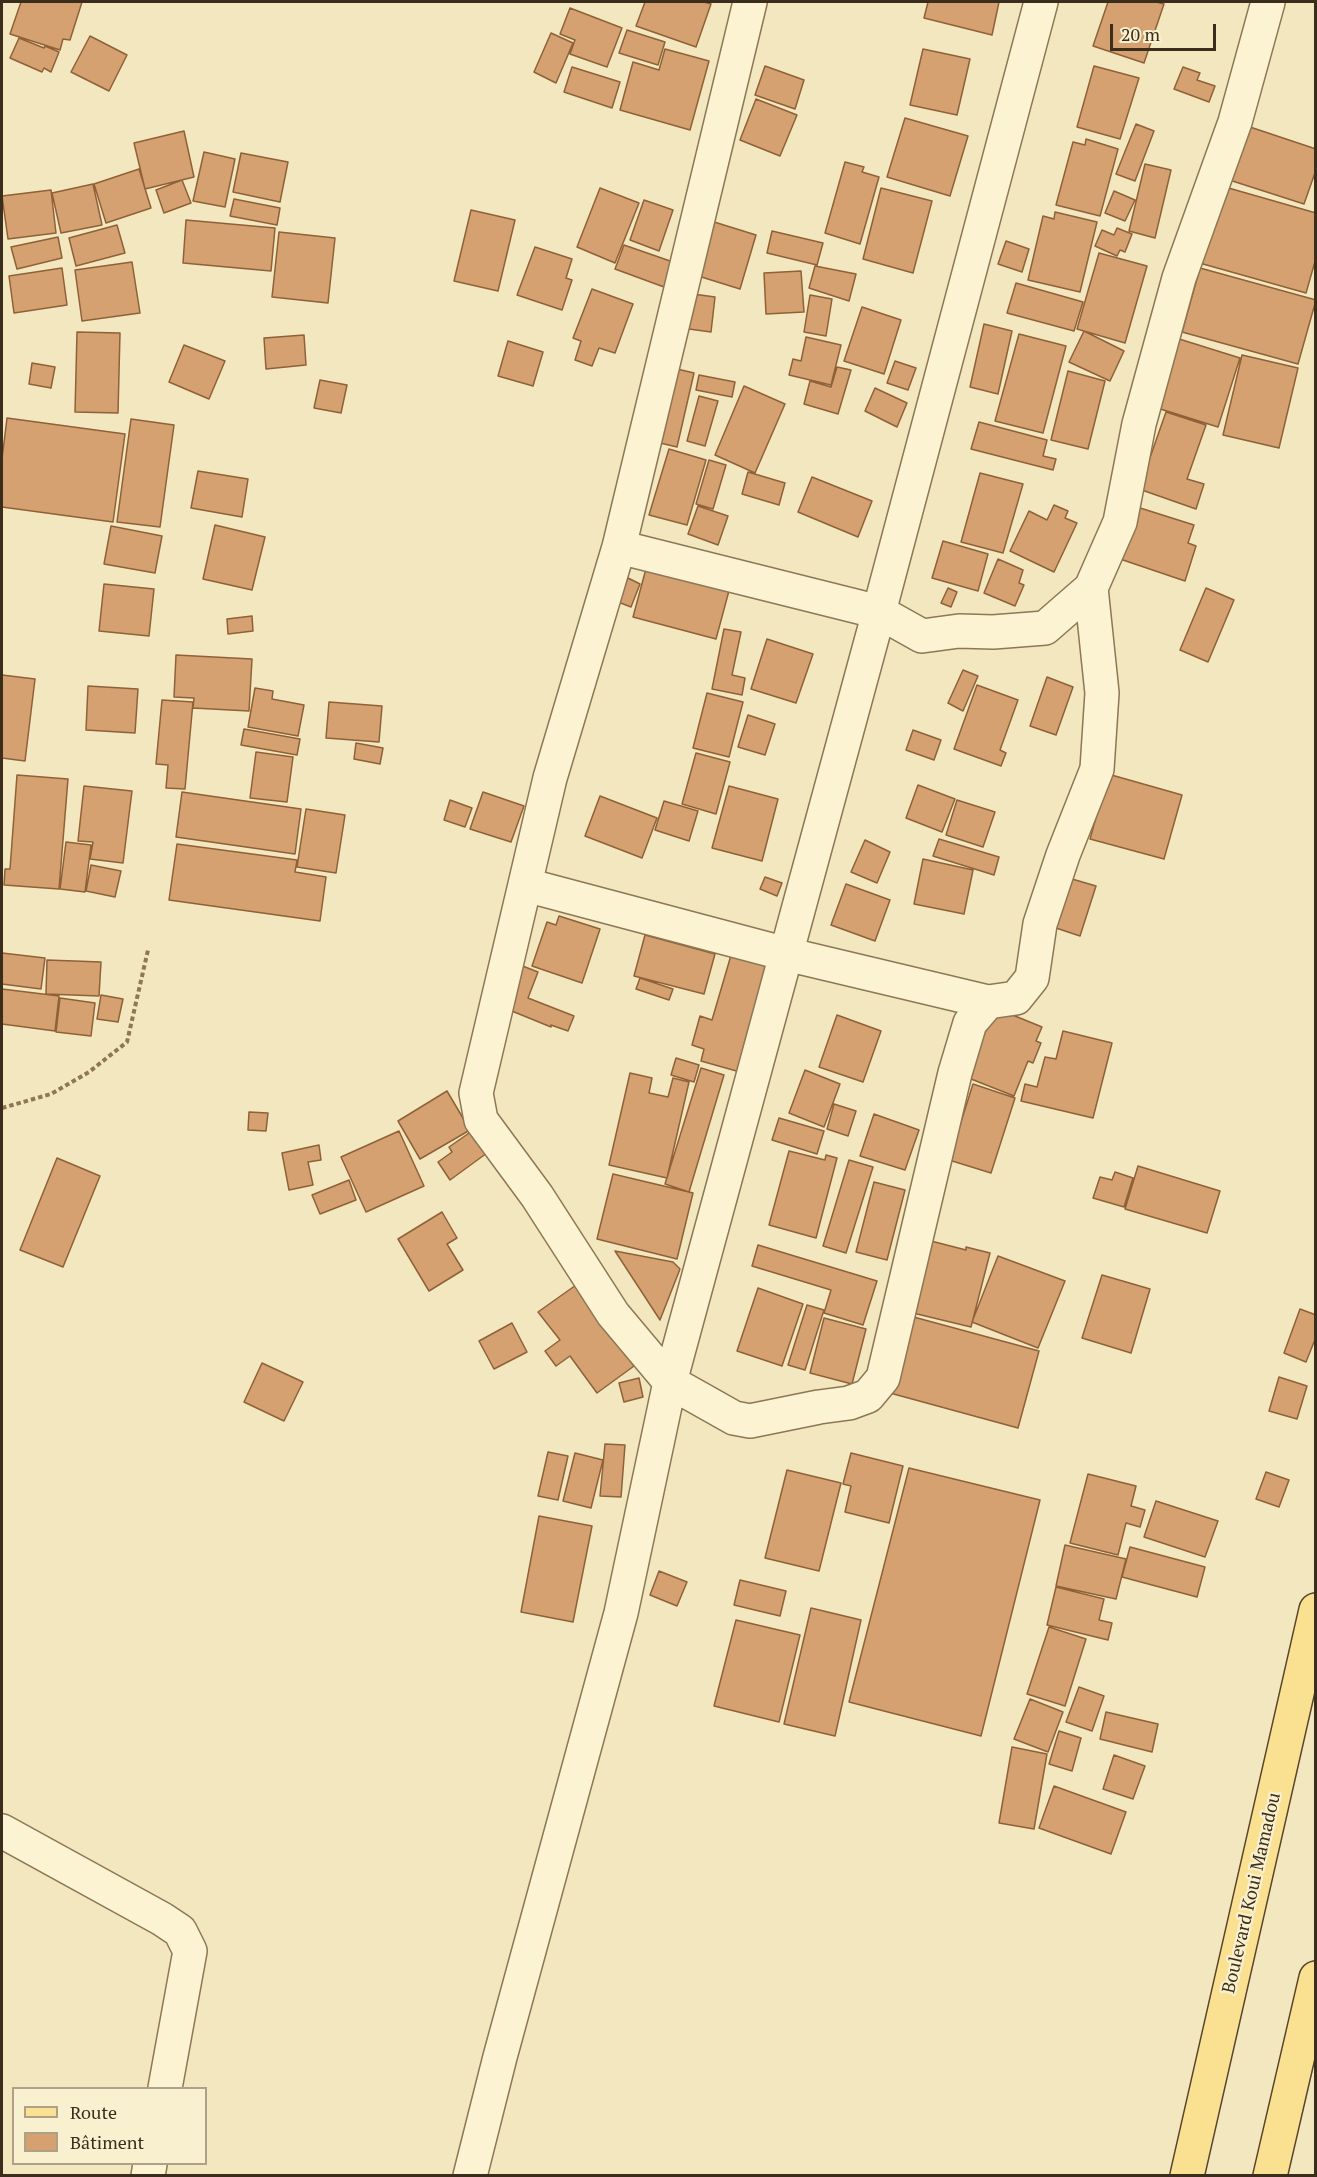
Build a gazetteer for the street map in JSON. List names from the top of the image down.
{
  "streets": {
    "main road": ["Boulevard Koui Mamadou"]
  },
  "legend": ["Route", "Bâtiment"],
  "scale_bar": "20 m"
}
